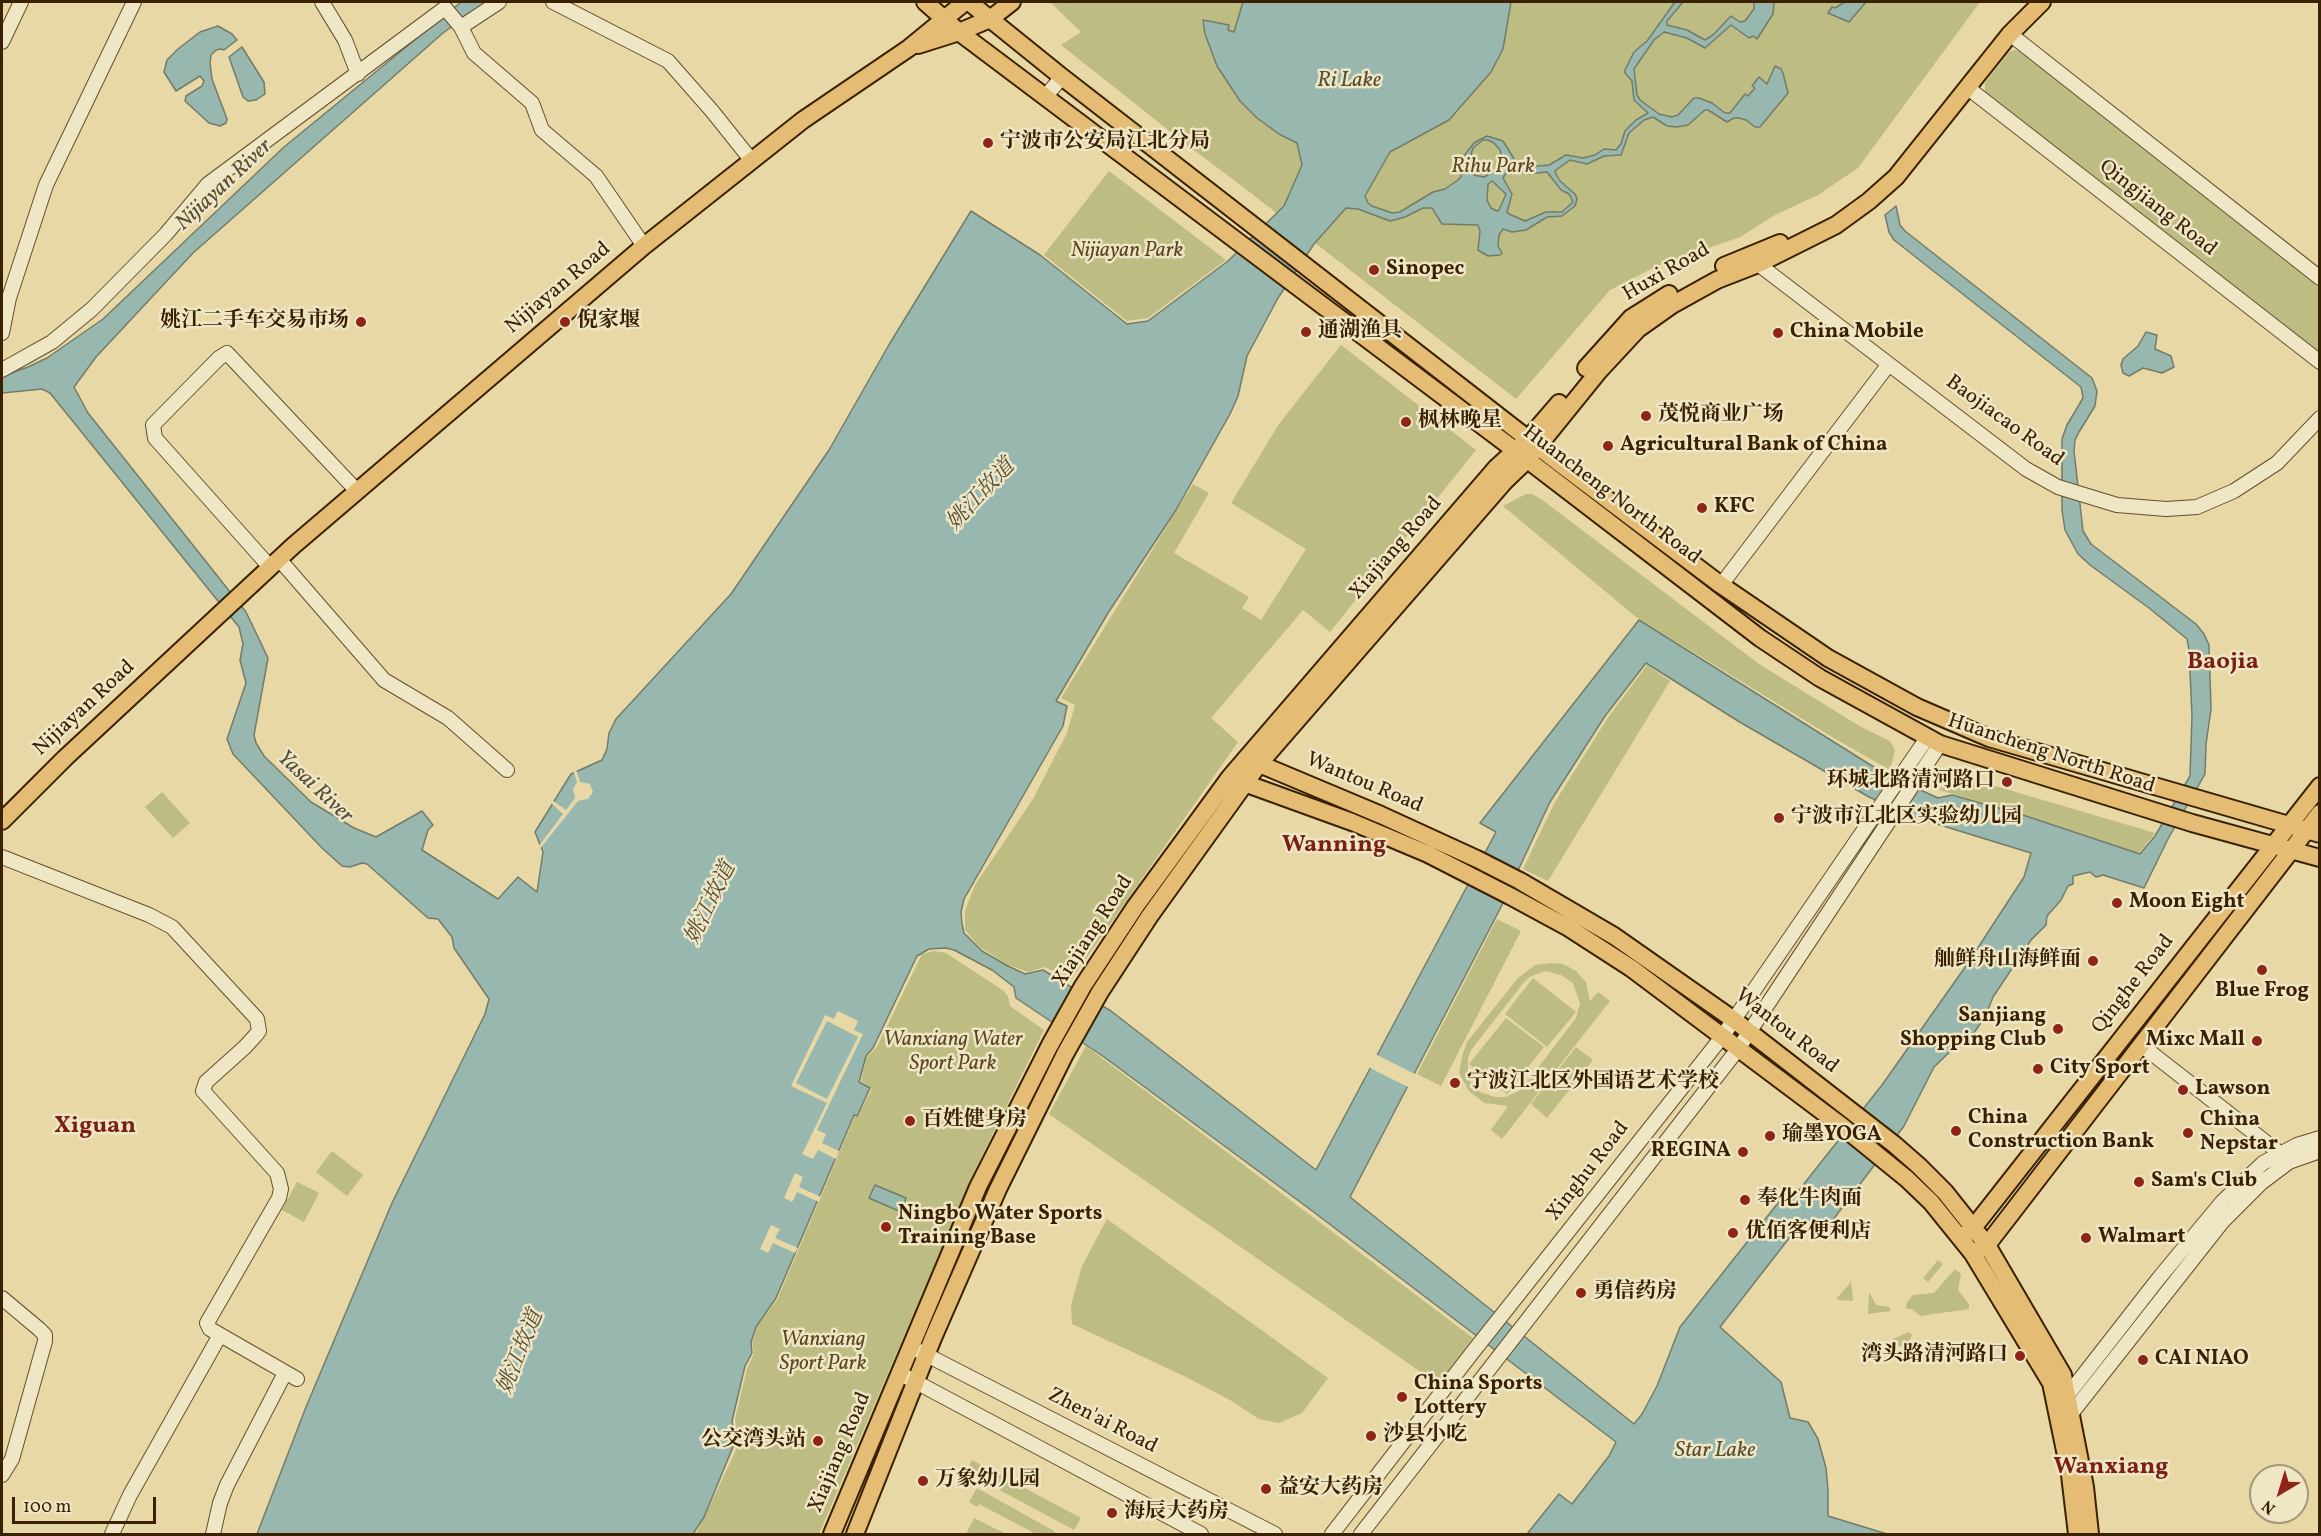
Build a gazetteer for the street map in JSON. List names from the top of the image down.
{
  "streets": {
    "main road": [
      "Huxi Road",
      "Nijiayan Road",
      "Huancheng North Road",
      "Xiajiang Road",
      "Wantou Road",
      "Qinghe Road"
    ],
    "street": [
      "Qingjiang Road",
      "Baojiacao Road",
      "Xinghu Road",
      "Zhen'ai Road"
    ]
  },
  "crossings": [
    ["Qingjiang Road", "Huxi Road"],
    ["Huxi Road", "Baojiacao Road"],
    ["Huxi Road", "Huancheng North Road"],
    ["Huxi Road", "Xiajiang Road"],
    ["Huancheng North Road", "Xiajiang Road"],
    ["Huancheng North Road", "Qinghe Road"],
    ["Huancheng North Road", "Xinghu Road"],
    ["Xiajiang Road", "Wantou Road"],
    ["Xiajiang Road", "Zhen'ai Road"],
    ["Wantou Road", "Qinghe Road"],
    ["Wantou Road", "Xinghu Road"]
  ],
  "districts": [
    "Baojia",
    "Wanning",
    "Xiguan",
    "Wanxiang"
  ],
  "water": [
    "Ri Lake",
    "Nijiayan River",
    "姚江故道",
    "Yasai River",
    "Star Lake"
  ],
  "parks": [
    "Rihu Park",
    "Nijiayan Park",
    "Wanxiang Water Sport Park",
    "Wanxiang Sport Park"
  ],
  "places": [
    "宁波市公安局江北分局",
    "Sinopec",
    "姚江二手车交易市场",
    "倪家堰",
    "通湖渔具",
    "China Mobile",
    "茂悦商业广场",
    "枫林晚星",
    "Agricultural Bank of China",
    "KFC",
    "环城北路清河路口",
    "宁波市江北区实验幼儿园",
    "Moon Eight",
    "舢鲜舟山海鲜面",
    "Blue Frog",
    "Sanjiang Shopping Club",
    "Mixc Mall",
    "City Sport",
    "宁波江北区外国语艺术学校",
    "Lawson",
    "百姓健身房",
    "China Construction Bank",
    "China Nepstar",
    "瑜墨YOGA",
    "REGINA",
    "Sam's Club",
    "奉化牛肉面",
    "Ningbo Water Sports Training Base",
    "优佰客便利店",
    "Walmart",
    "勇信药房",
    "湾头路清河路口",
    "CAI NIAO",
    "China Sports Lottery",
    "沙县小吃",
    "公交湾头站",
    "万象幼儿园",
    "益安大药房",
    "海辰大药房"
  ],
  "scale_bar": "100 m",
  "north": "bottom left"
}
